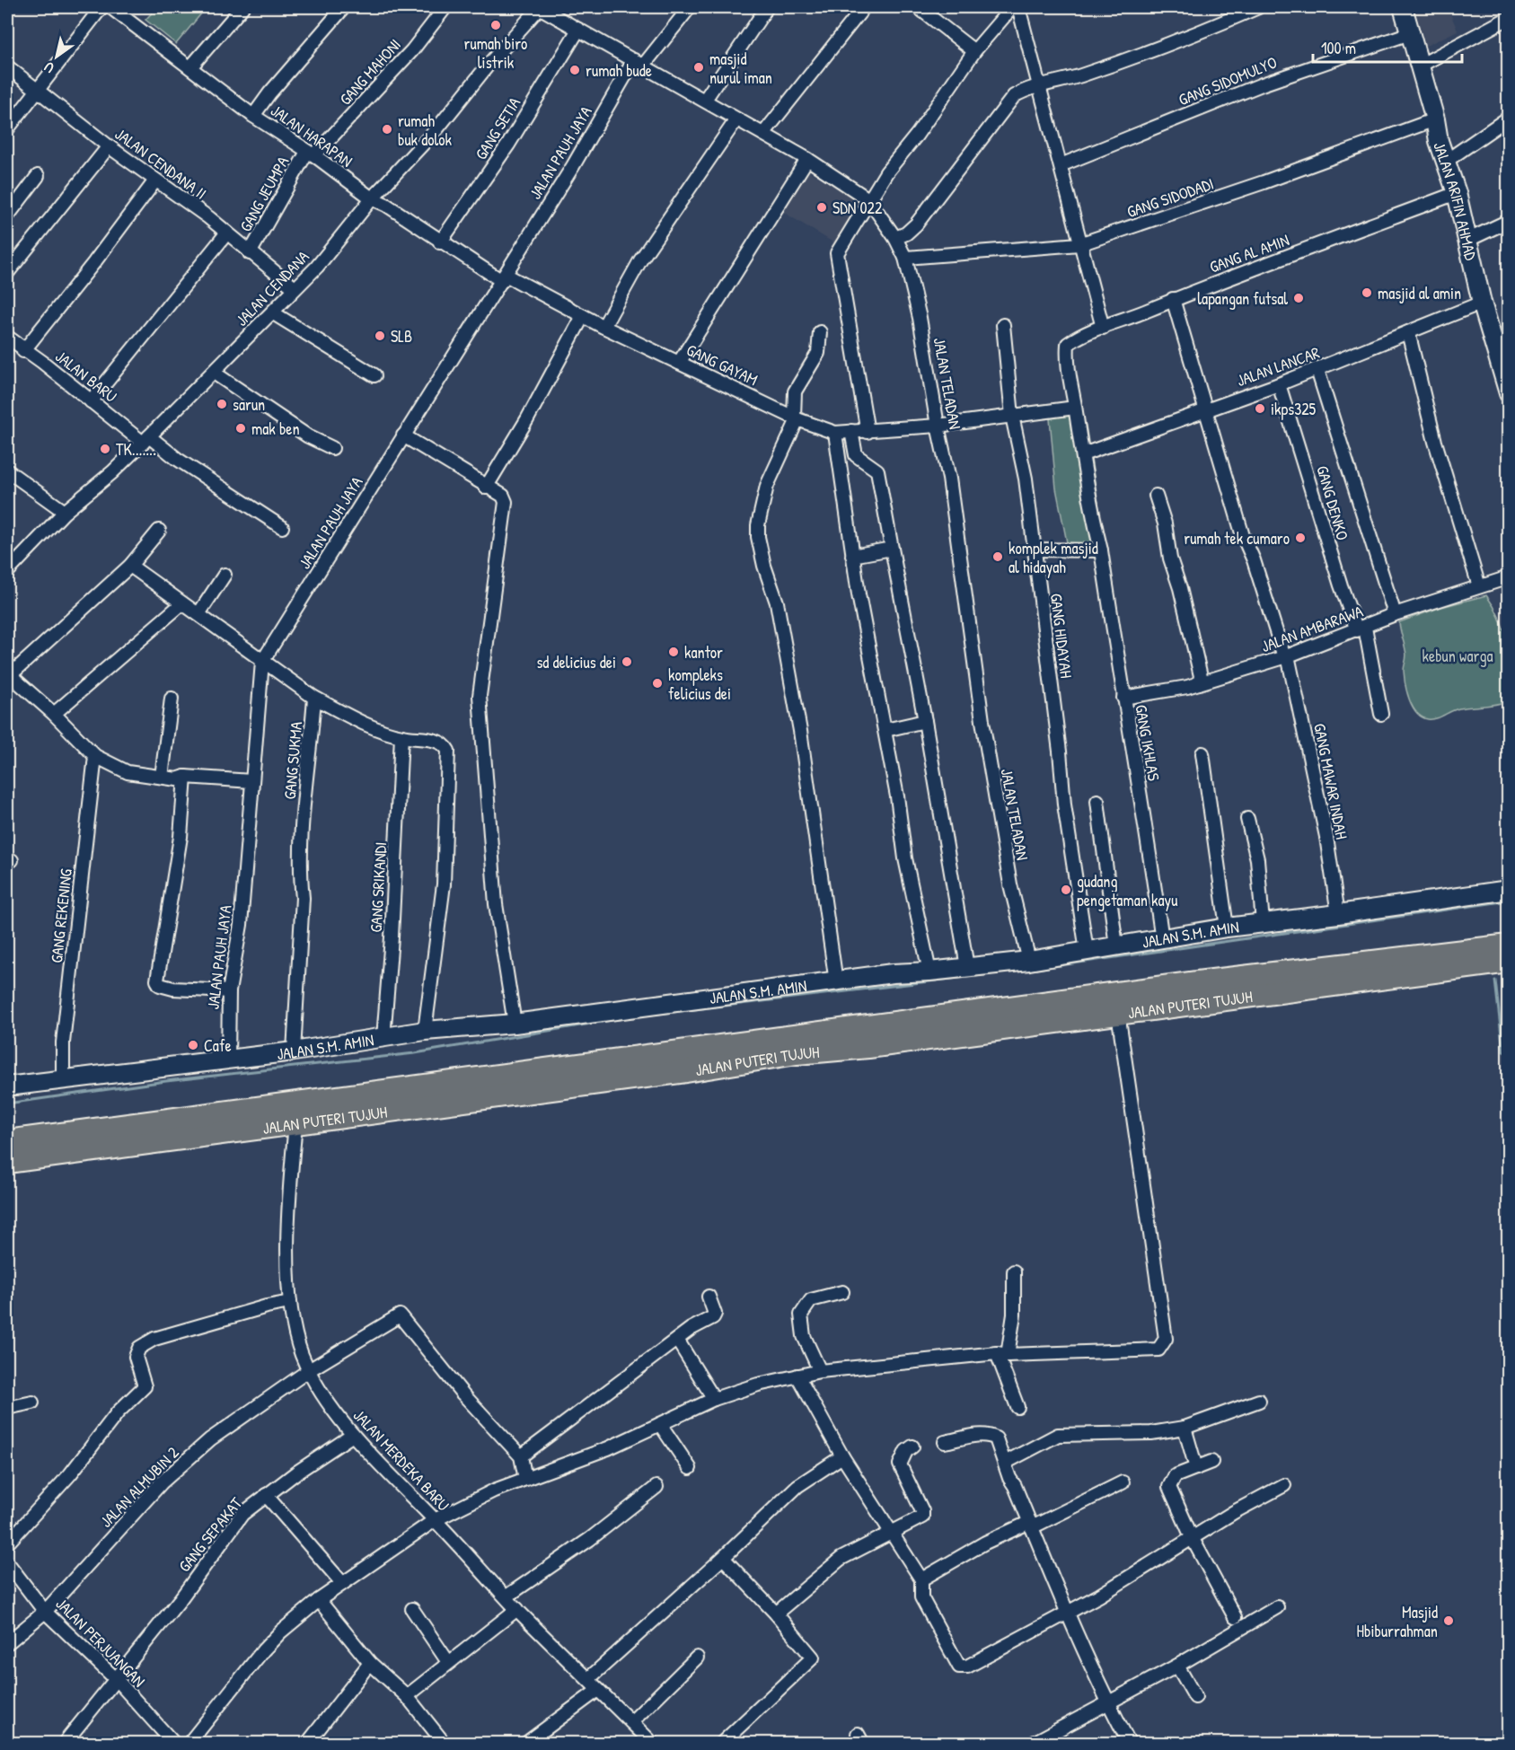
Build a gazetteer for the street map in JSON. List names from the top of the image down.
{
  "streets": {
    "highway": ["JALAN PUTERI TUJUH"],
    "street": [
      "GANG MAHONI",
      "GANG SIDOMULYO",
      "GANG SETIA",
      "JALAN HARAPAN",
      "JALAN PAUH JAYA",
      "JALAN CENDANA II",
      "GANG JEUMPA",
      "GANG SIDODADI",
      "JALAN ARIFIN AHMAD",
      "GANG AL AMIN",
      "JALAN CENDANA",
      "GANG GAYAM",
      "JALAN LANCAR",
      "JALAN BARU",
      "JALAN TELADAN",
      "GANG DENKO",
      "JALAN AMBARAWA",
      "GANG HIDAYAH",
      "GANG IKHLAS",
      "GANG SUKMA",
      "GANG MAWAR INDAH",
      "GANG SRIKANDI",
      "GANG REKENING",
      "JALAN S.M. AMIN",
      "JALAN MERDEKA BARU",
      "JALAN ALMUBIN 2",
      "GANG SEPAKAT",
      "JALAN PERJUANGAN"
    ]
  },
  "crossings": [
    ["GANG MAHONI", "JALAN HARAPAN"],
    ["GANG MAHONI", "GANG JEUMPA"],
    ["GANG SIDOMULYO", "JALAN ARIFIN AHMAD"],
    ["GANG SETIA", "JALAN HARAPAN"],
    ["GANG SETIA", "JALAN TELADAN"],
    ["JALAN HARAPAN", "JALAN PAUH JAYA"],
    ["JALAN HARAPAN", "GANG JEUMPA"],
    ["JALAN HARAPAN", "JALAN CENDANA"],
    ["JALAN HARAPAN", "GANG GAYAM"],
    ["JALAN PAUH JAYA", "GANG GAYAM"],
    ["JALAN PAUH JAYA", "JALAN TELADAN"],
    ["JALAN PAUH JAYA", "JALAN S.M. AMIN"],
    ["JALAN CENDANA II", "GANG JEUMPA"],
    ["JALAN CENDANA II", "JALAN CENDANA"],
    ["GANG SIDODADI", "JALAN ARIFIN AHMAD"],
    ["GANG SIDODADI", "JALAN TELADAN"],
    ["JALAN ARIFIN AHMAD", "GANG AL AMIN"],
    ["JALAN ARIFIN AHMAD", "JALAN LANCAR"],
    ["GANG AL AMIN", "GANG IKHLAS"],
    ["GANG AL AMIN", "GANG MAWAR INDAH"],
    ["JALAN CENDANA", "JALAN BARU"],
    ["JALAN CENDANA", "JALAN TELADAN"],
    ["GANG GAYAM", "JALAN TELADAN"],
    ["GANG GAYAM", "GANG HIDAYAH"],
    ["GANG GAYAM", "GANG IKHLAS"],
    ["JALAN LANCAR", "GANG DENKO"],
    ["JALAN LANCAR", "GANG IKHLAS"],
    ["JALAN LANCAR", "GANG MAWAR INDAH"],
    ["JALAN TELADAN", "JALAN S.M. AMIN"],
    ["GANG DENKO", "JALAN AMBARAWA"],
    ["JALAN AMBARAWA", "GANG IKHLAS"],
    ["JALAN AMBARAWA", "GANG MAWAR INDAH"],
    ["GANG HIDAYAH", "JALAN S.M. AMIN"],
    ["GANG IKHLAS", "JALAN S.M. AMIN"],
    ["GANG SUKMA", "JALAN S.M. AMIN"],
    ["GANG MAWAR INDAH", "JALAN S.M. AMIN"],
    ["GANG SRIKANDI", "JALAN S.M. AMIN"],
    ["GANG REKENING", "JALAN S.M. AMIN"],
    ["JALAN PUTERI TUJUH", "JALAN MERDEKA BARU"],
    ["JALAN MERDEKA BARU", "JALAN ALMUBIN 2"],
    ["JALAN MERDEKA BARU", "GANG SEPAKAT"],
    ["JALAN ALMUBIN 2", "JALAN PERJUANGAN"],
    ["GANG SEPAKAT", "JALAN PERJUANGAN"]
  ],
  "parks": ["kebun warga"],
  "places": [
    "rumah biro listrik",
    "masjid nurul iman",
    "rumah bude",
    "rumah buk dolok",
    "SDN 022",
    "masjid al amin",
    "lapangan futsal",
    "SLB",
    "sarun",
    "ikps325",
    "mak ben",
    "TK.......",
    "rumah tek cumaro",
    "komplek masjid al hidayah",
    "kantor",
    "sd delicius dei",
    "kompleks felicius dei",
    "gudang pengetaman kayu",
    "Cafe",
    "Masjid Hbiburrahman"
  ],
  "scale_bar": "100 m",
  "north": "bottom left"
}
